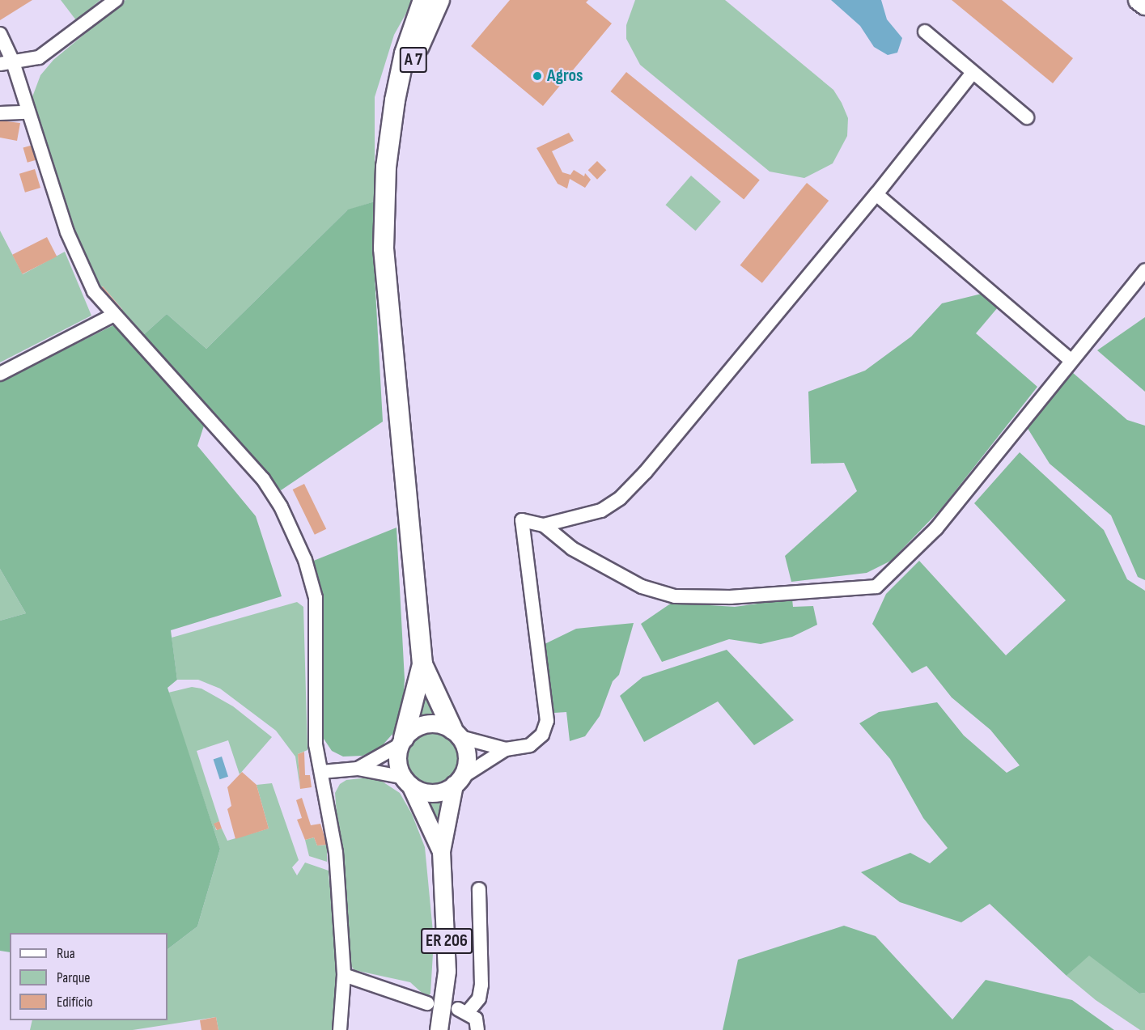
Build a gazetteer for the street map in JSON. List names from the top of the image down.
{
  "streets": {
    "highway": ["A 7"],
    "main road": ["ER 206"]
  },
  "places": ["Agros"],
  "legend": ["Rua", "Parque", "Edifício"]
}
